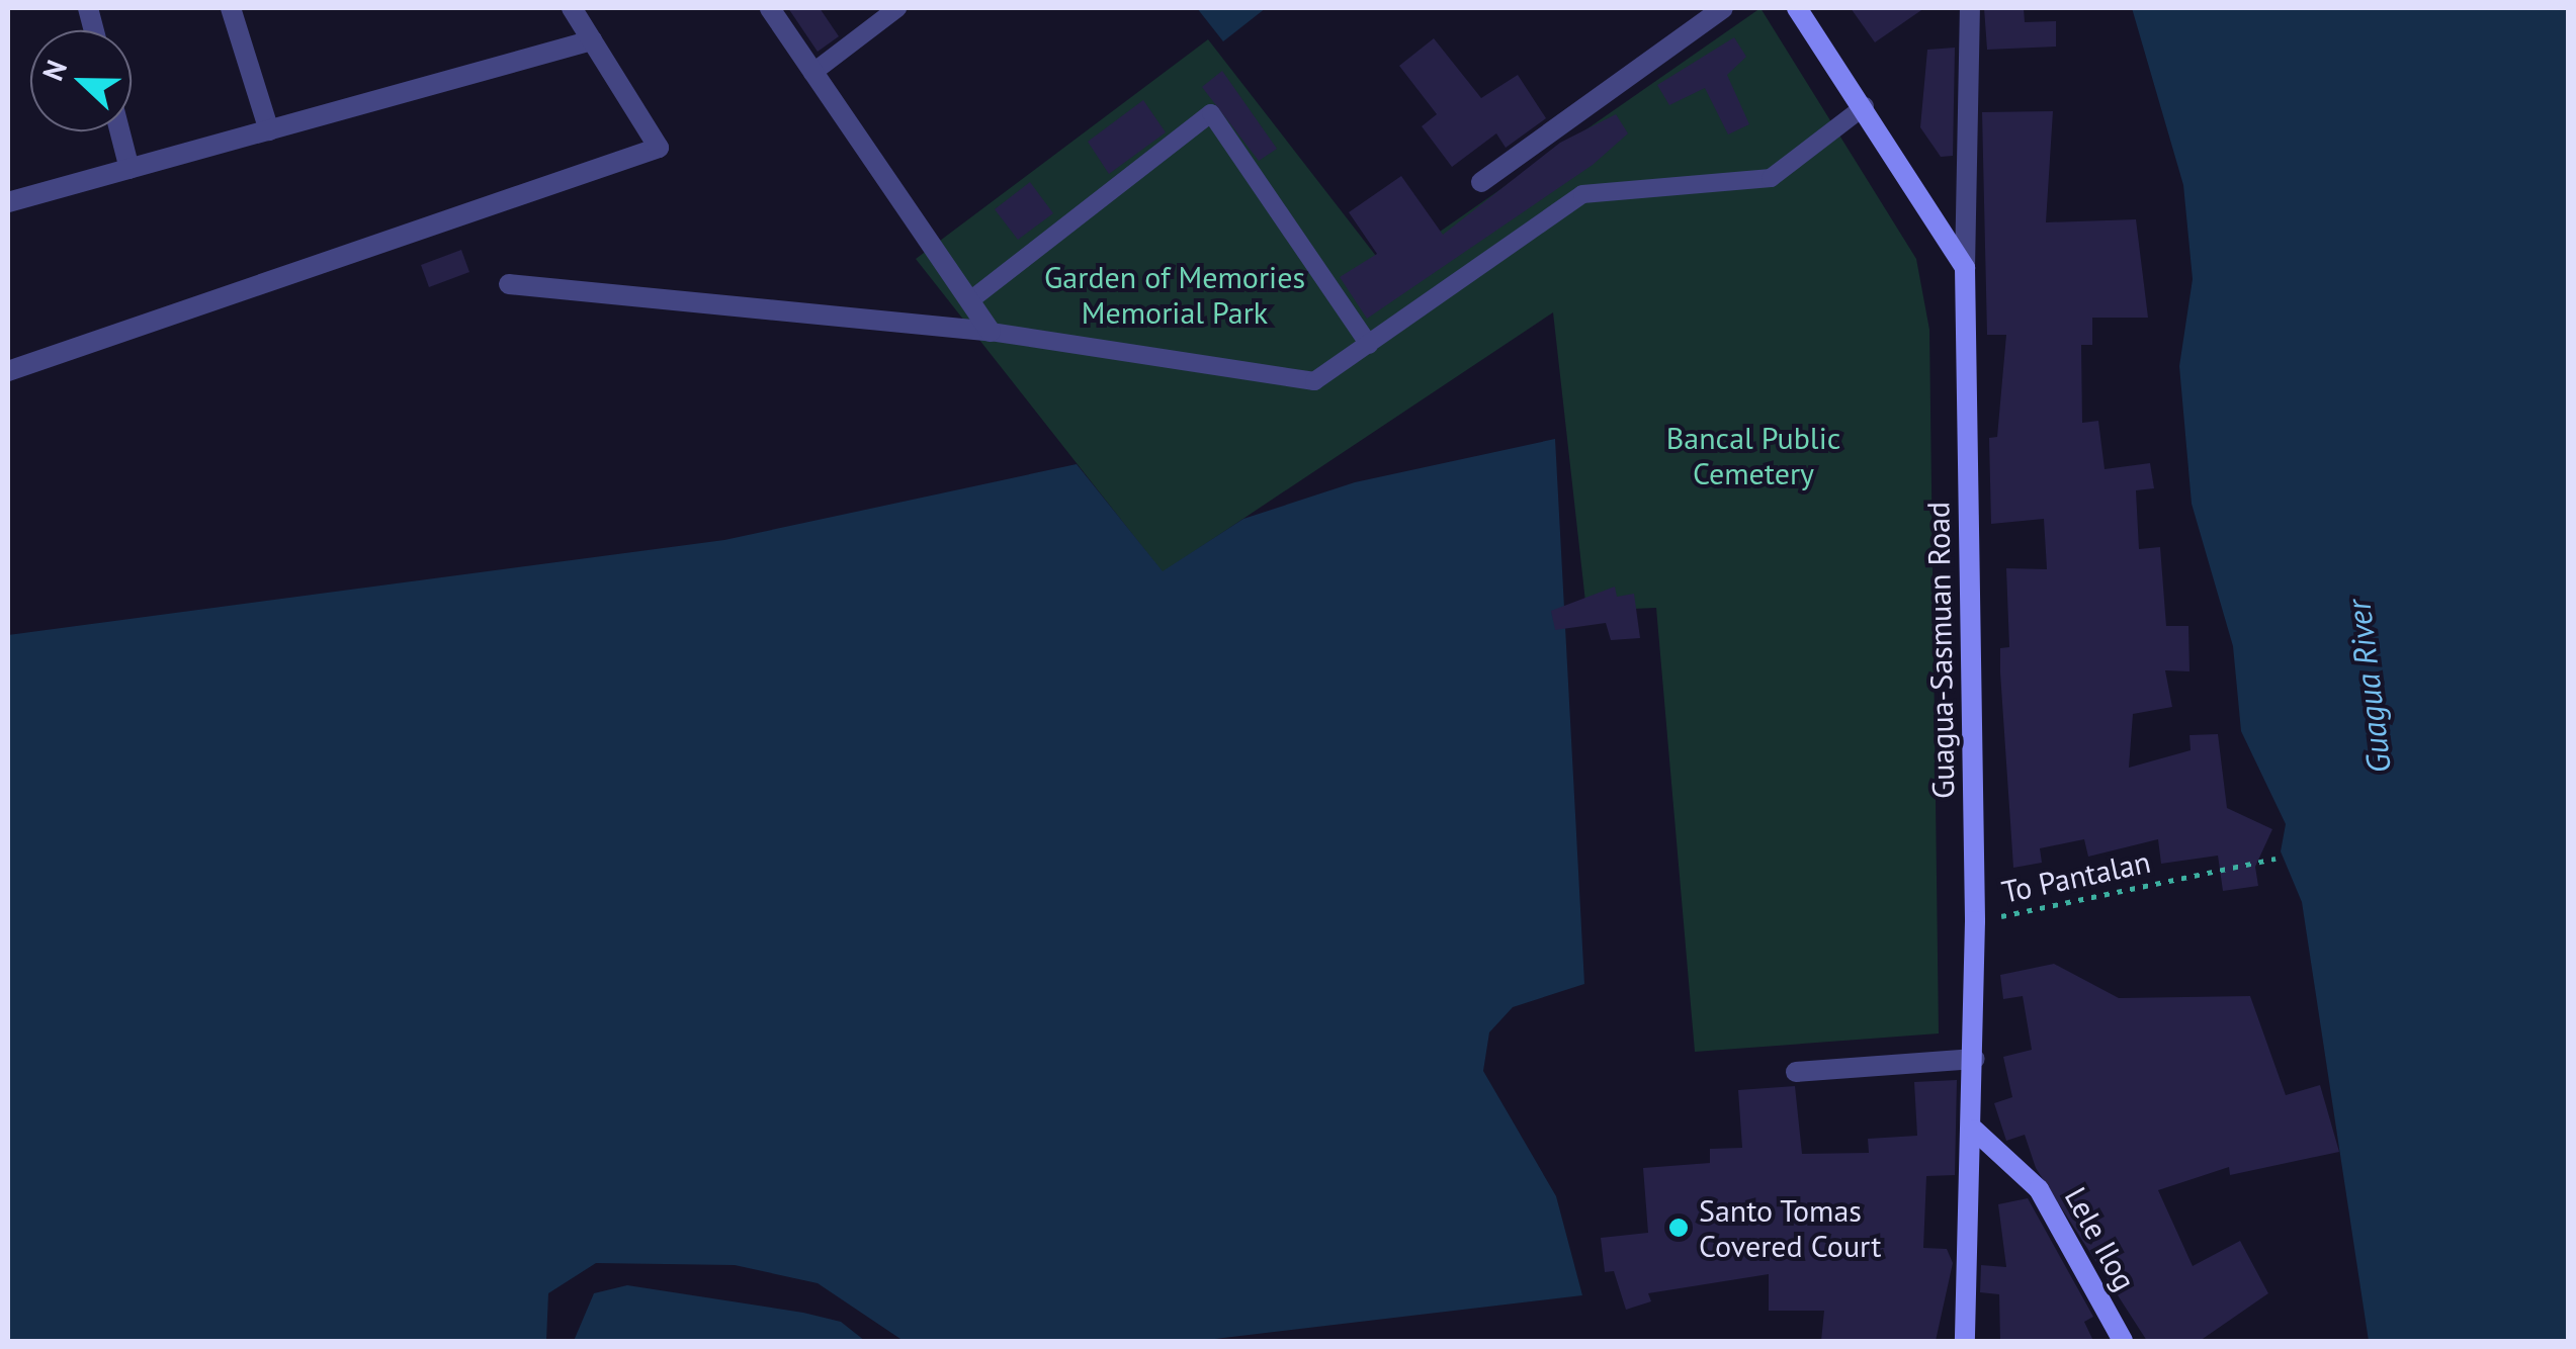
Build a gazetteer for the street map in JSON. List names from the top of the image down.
{
  "streets": {
    "main road": ["Guagua-Sasmuan Road", "Lele Ilog"],
    "path": ["To Pantalan"]
  },
  "crossings": [
    ["Guagua-Sasmuan Road", "To Pantalan"],
    ["Guagua-Sasmuan Road", "Lele Ilog"]
  ],
  "water": ["Guagua River"],
  "parks": ["Garden of Memories Memorial Park", "Bancal Public Cemetery"],
  "places": ["Santo Tomas Covered Court"],
  "north": "left"
}
